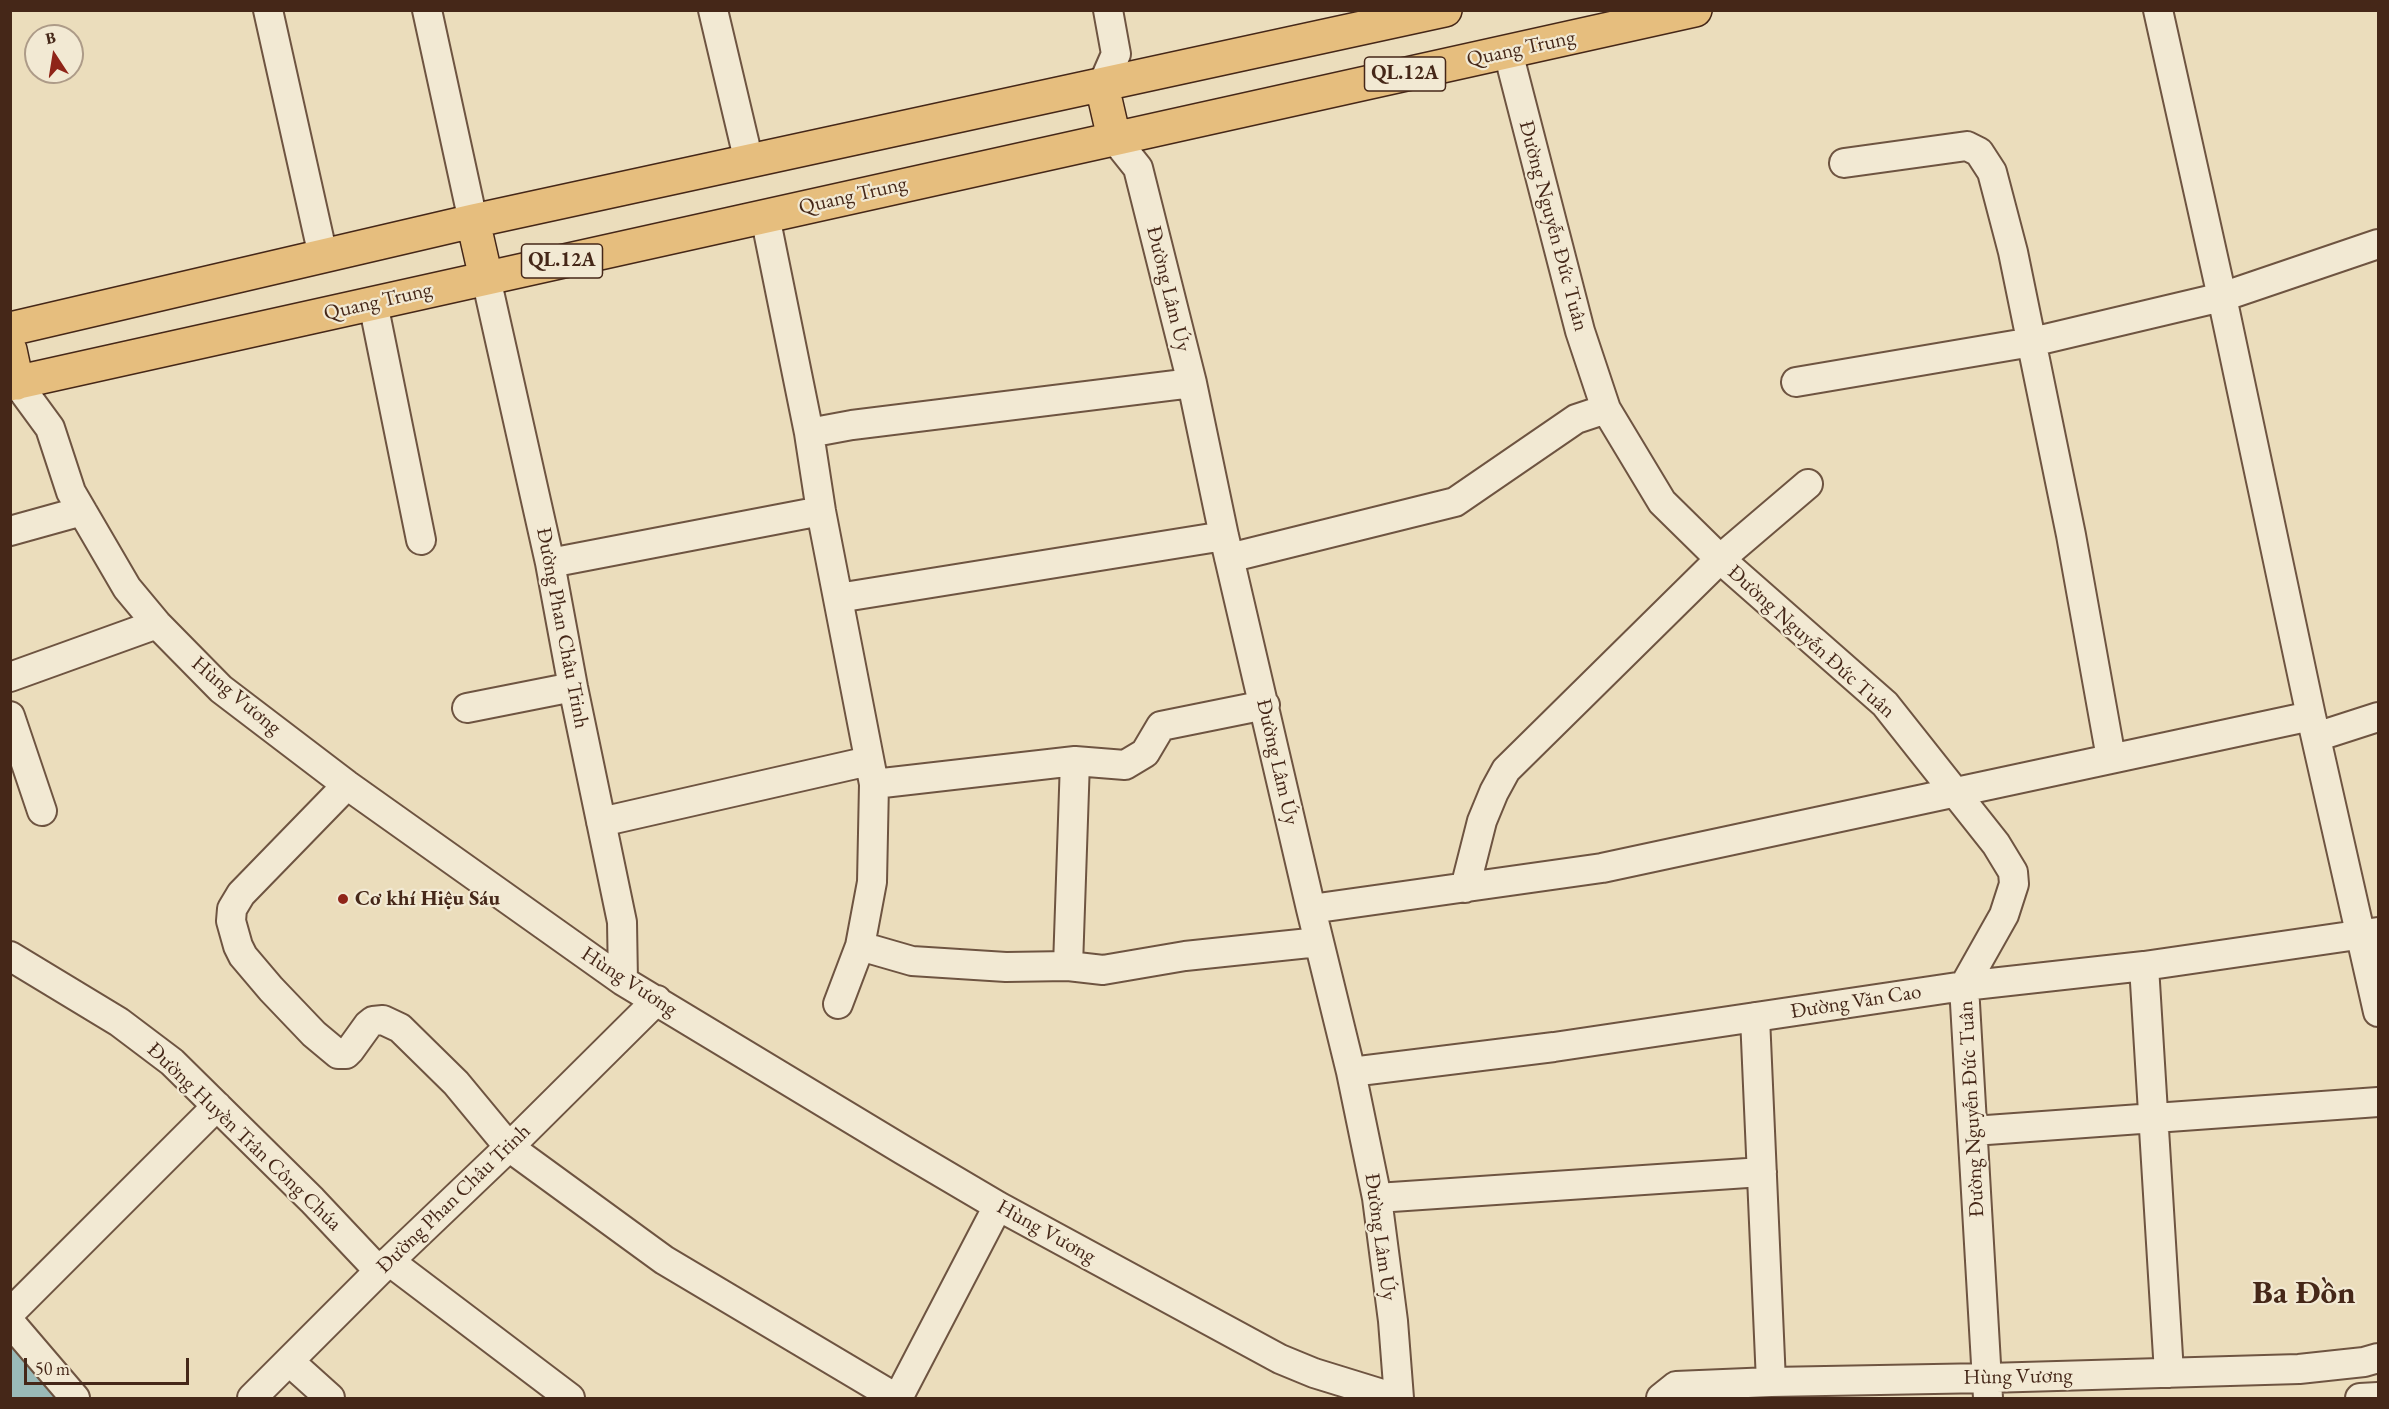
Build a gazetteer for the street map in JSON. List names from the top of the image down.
{
  "streets": {
    "highway": ["Quang Trung", "QL.12A"],
    "street": [
      "Đường Nguyễn Đức Tuân",
      "Đường Lâm Úy",
      "Đường Phan Châu Trinh",
      "Hùng Vương",
      "Đường Văn Cao",
      "Đường Huyền Trân Công Chúa"
    ]
  },
  "crossings": [
    ["Quang Trung", "Đường Nguyễn Đức Tuân"],
    ["Quang Trung", "Đường Lâm Úy"],
    ["Quang Trung", "Đường Phan Châu Trinh"],
    ["Quang Trung", "Hùng Vương"],
    ["Đường Nguyễn Đức Tuân", "Hùng Vương"],
    ["Đường Nguyễn Đức Tuân", "Đường Văn Cao"],
    ["Đường Lâm Úy", "Hùng Vương"],
    ["Đường Lâm Úy", "Đường Văn Cao"],
    ["Đường Phan Châu Trinh", "Hùng Vương"],
    ["Đường Phan Châu Trinh", "Đường Huyền Trân Công Chúa"]
  ],
  "districts": ["Ba Đồn"],
  "places": ["Cơ khí Hiệu Sáu"],
  "scale_bar": "50 m",
  "north": "top"
}
